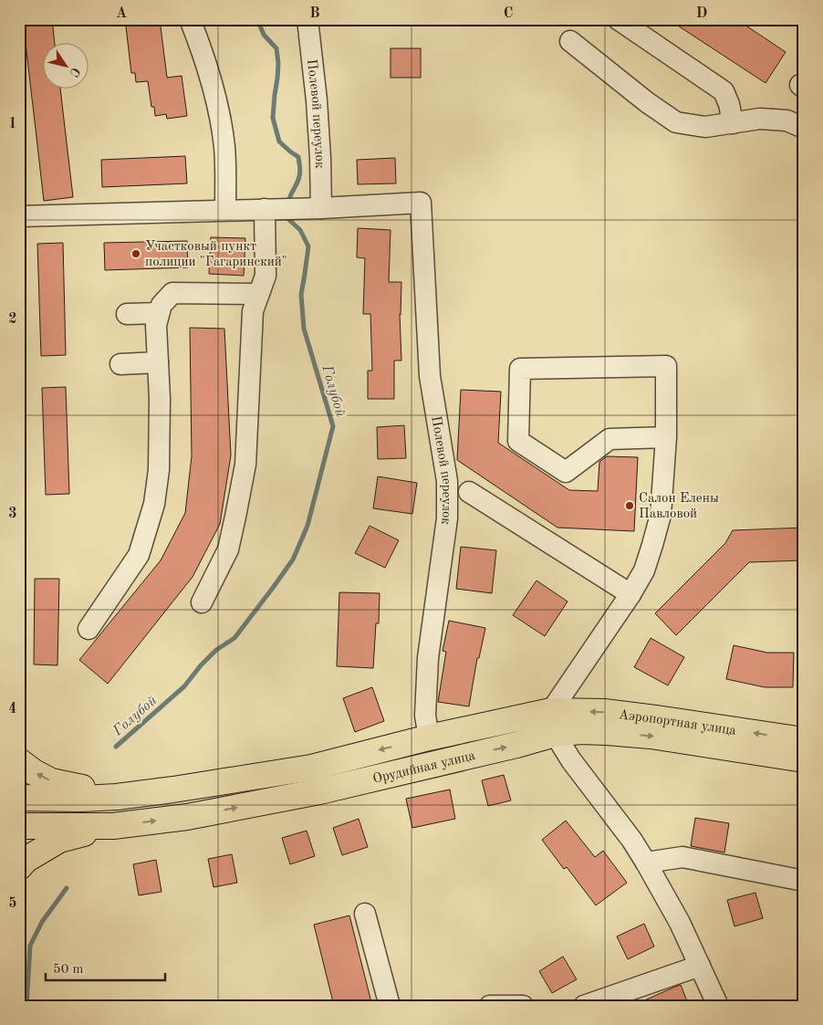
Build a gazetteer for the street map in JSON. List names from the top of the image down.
{
  "streets": {
    "main road": ["Аэропортная улица", "Орудийная улица"],
    "street": ["Полевой переулок"]
  },
  "crossings": [
    ["Полевой переулок", "Орудийная улица"],
    ["Аэропортная улица", "Орудийная улица"]
  ],
  "water": ["Голубой"],
  "places": ["Участковый пункт полиции \"Гагаринский\"", "Салон Елены Павловой"],
  "scale_bar": "50 m",
  "north": "bottom right",
  "grid": {
    "columns": [
      "A",
      "B",
      "C",
      "D"
    ],
    "rows": [
      "1",
      "2",
      "3",
      "4",
      "5"
    ]
  }
}
